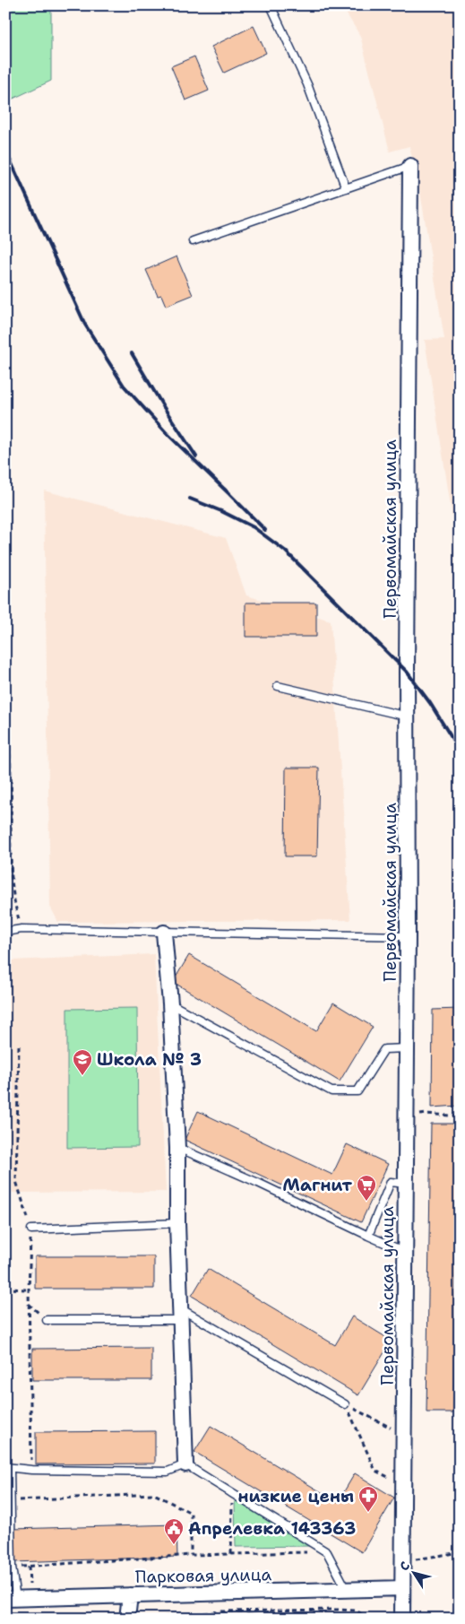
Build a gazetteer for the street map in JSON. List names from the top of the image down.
{
  "streets": {
    "street": ["Первомайская улица", "Парковая улица"]
  },
  "crossings": [
    ["Первомайская улица", "Парковая улица"]
  ],
  "places": {
    "school or university": ["Школа № 3"],
    "supermarket": ["Магнит"],
    "pharmacy": ["низкие цены"],
    "public building": ["Апрелевка 143363"]
  },
  "north": "top left"
}
